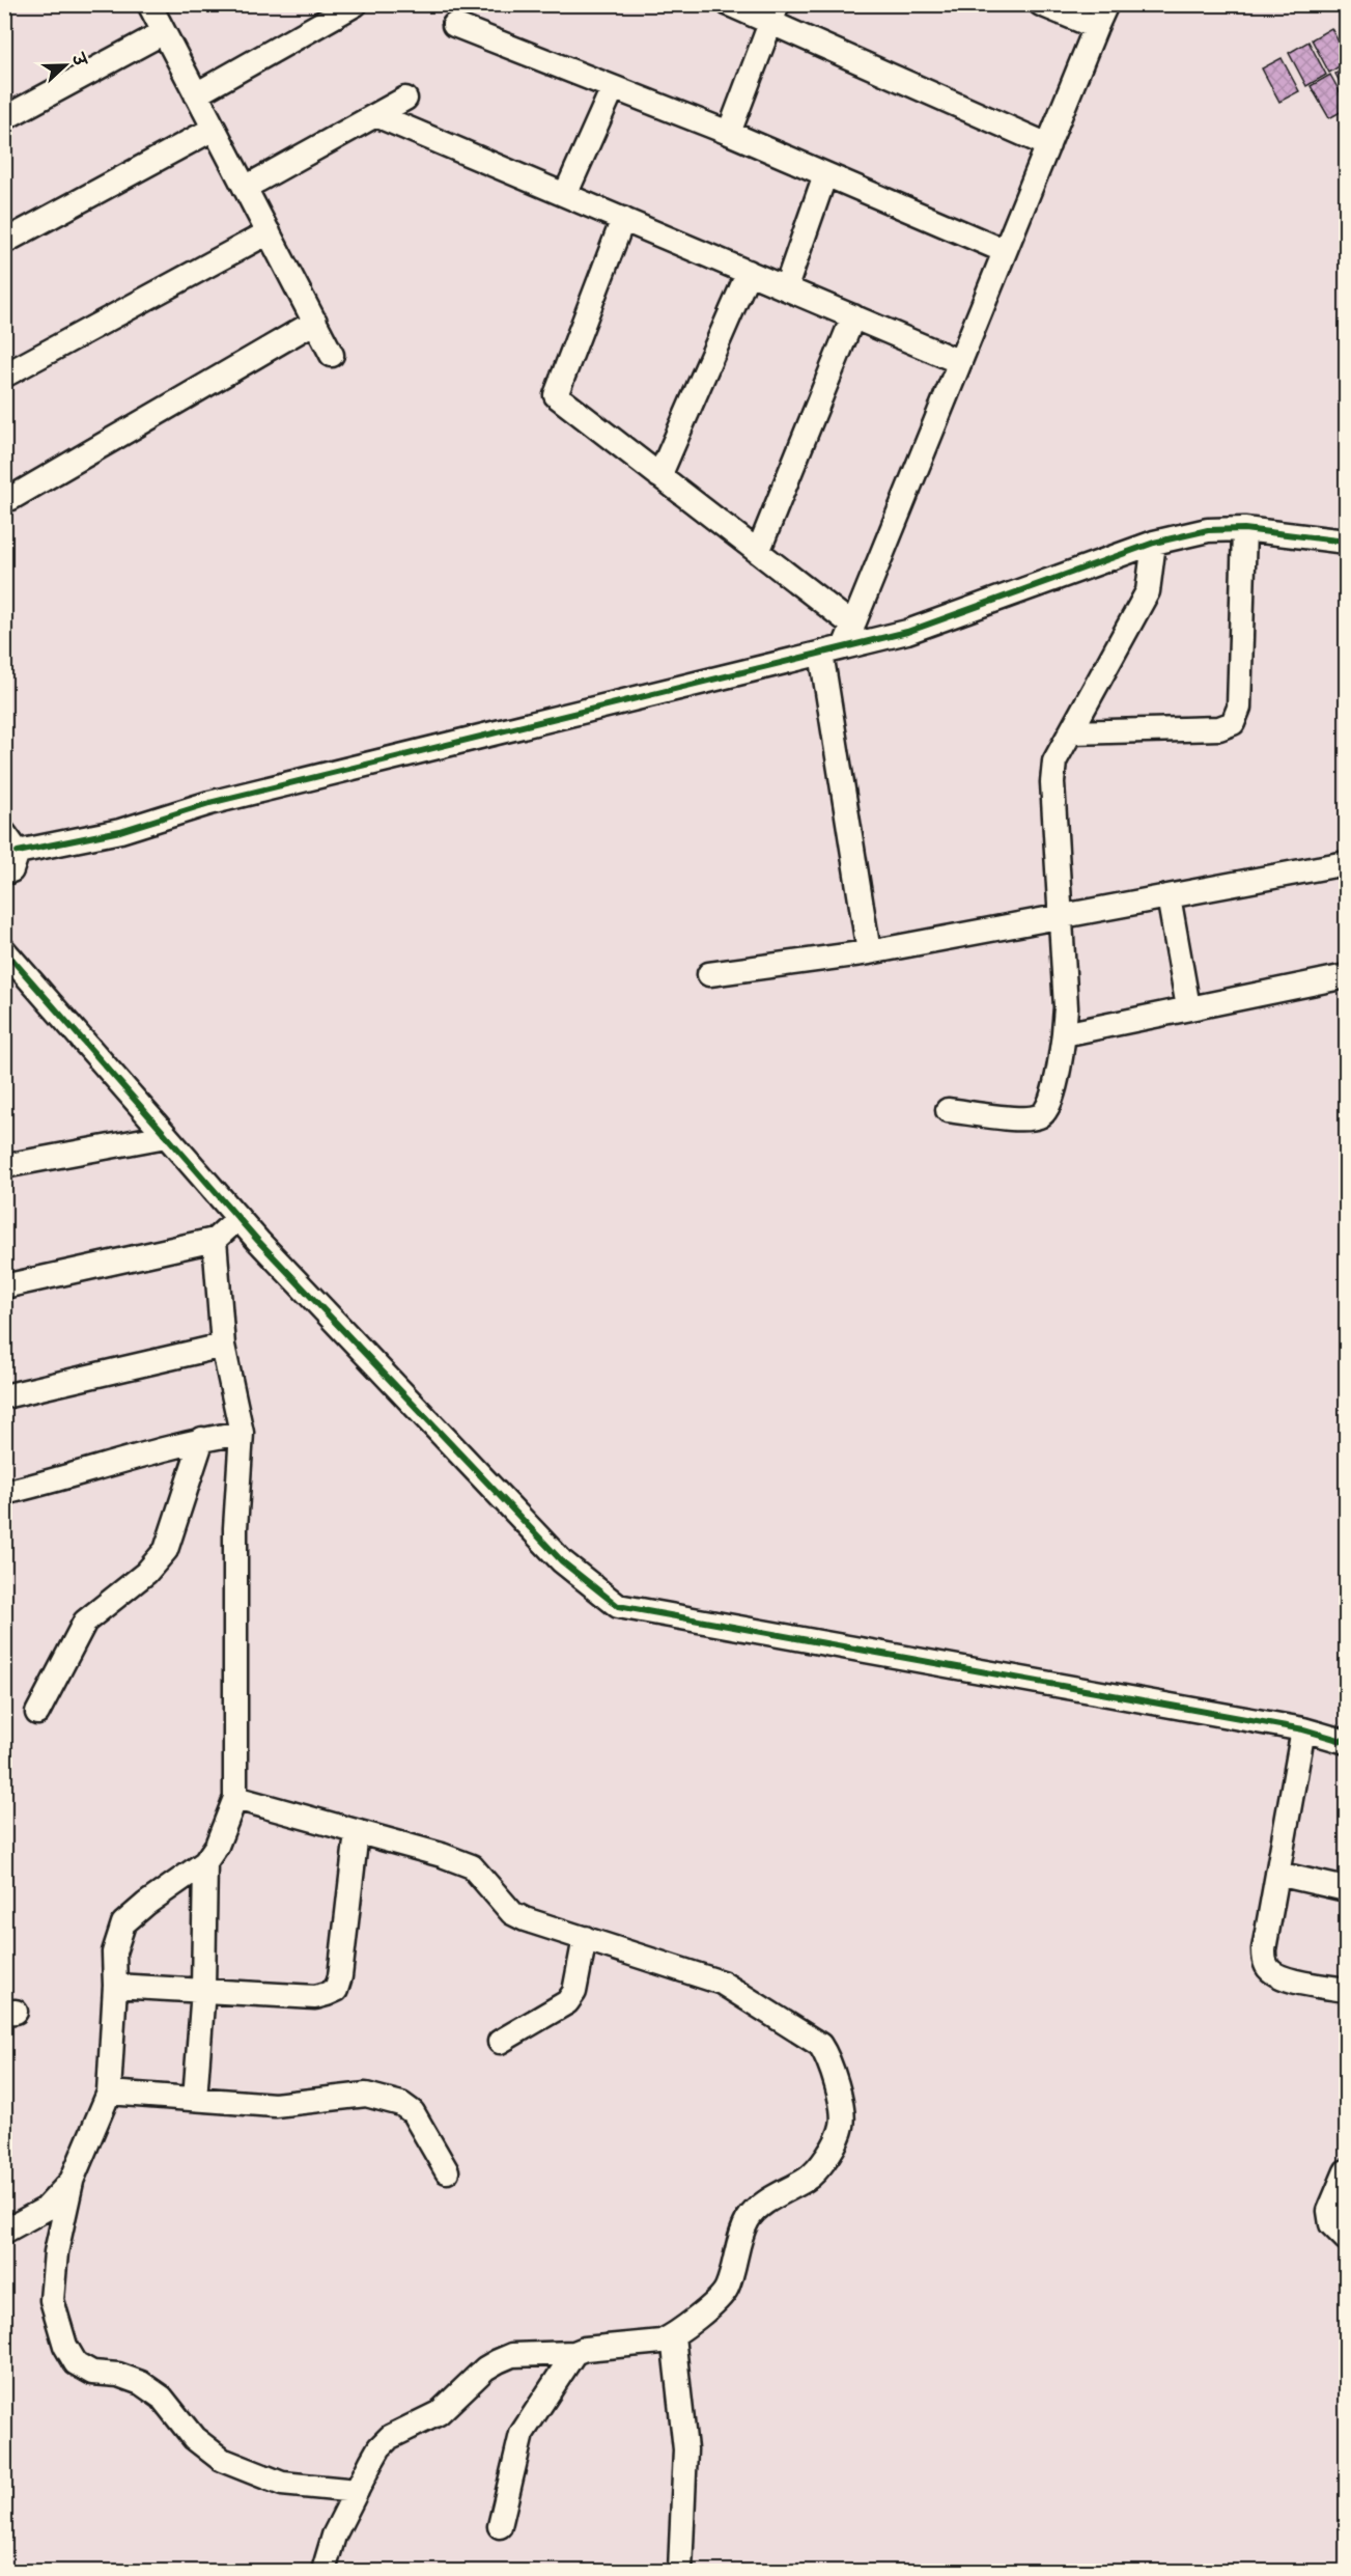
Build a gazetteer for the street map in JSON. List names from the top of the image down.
{
  "north": "right"
}
